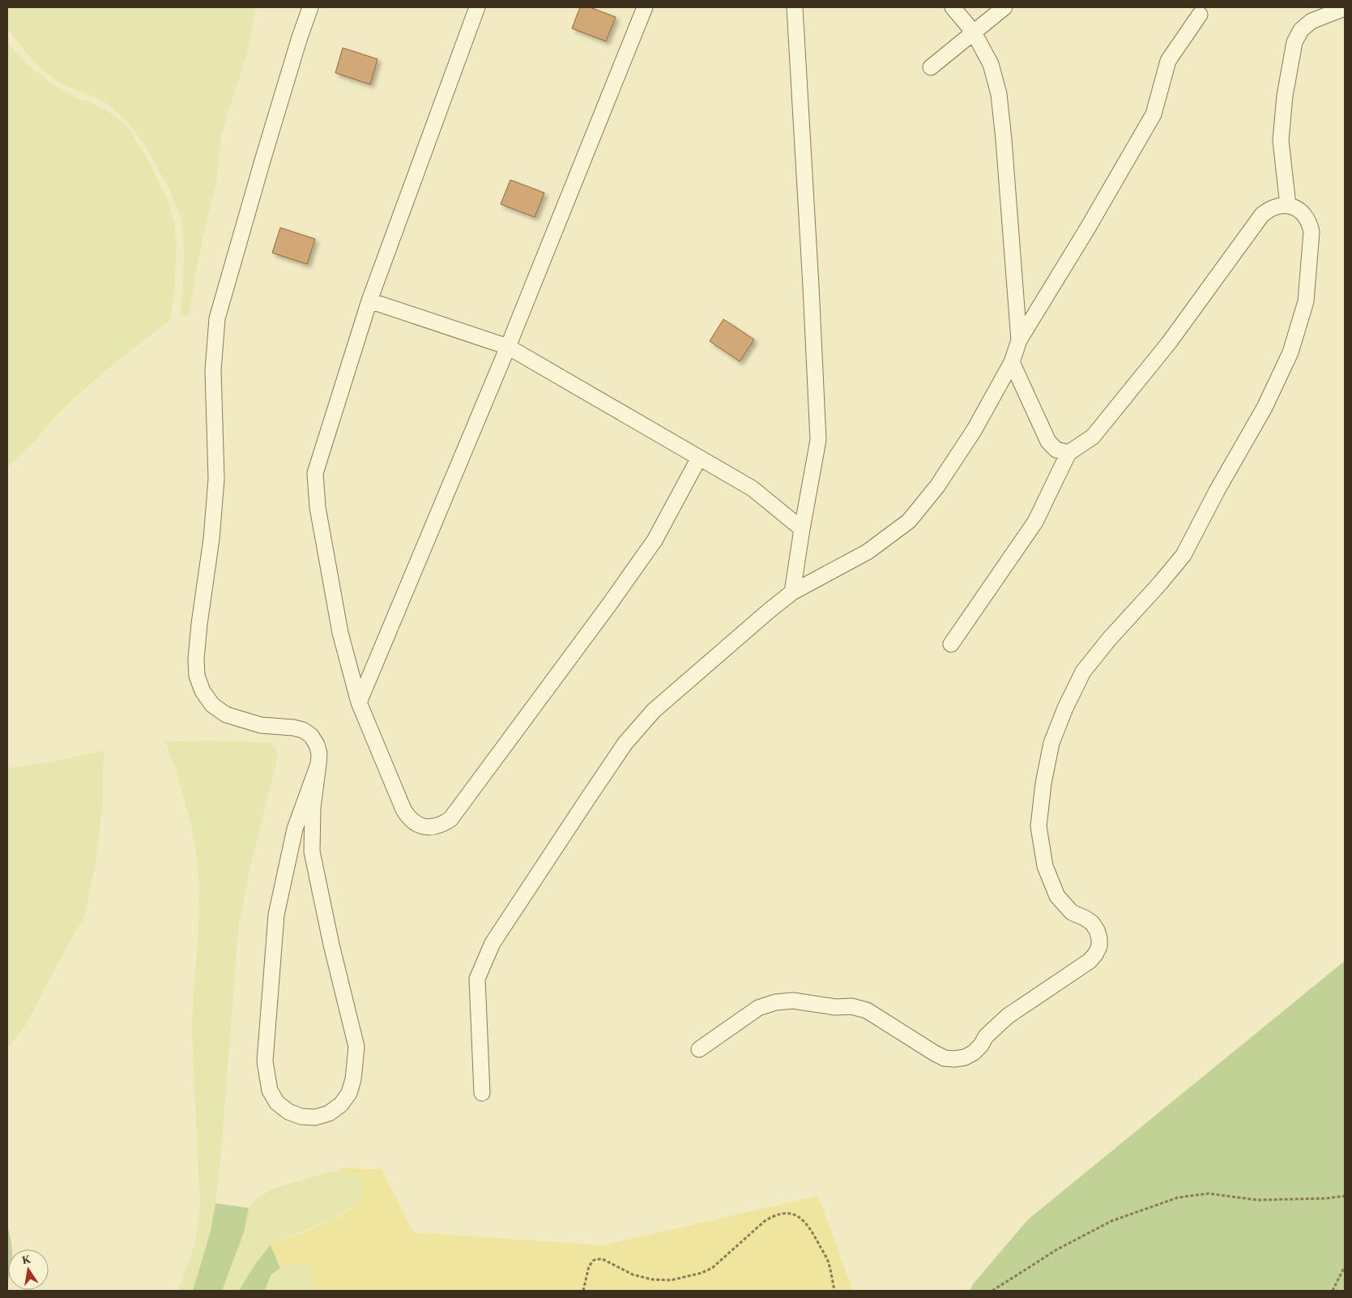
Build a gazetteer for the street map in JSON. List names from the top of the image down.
{
  "north": "top"
}
